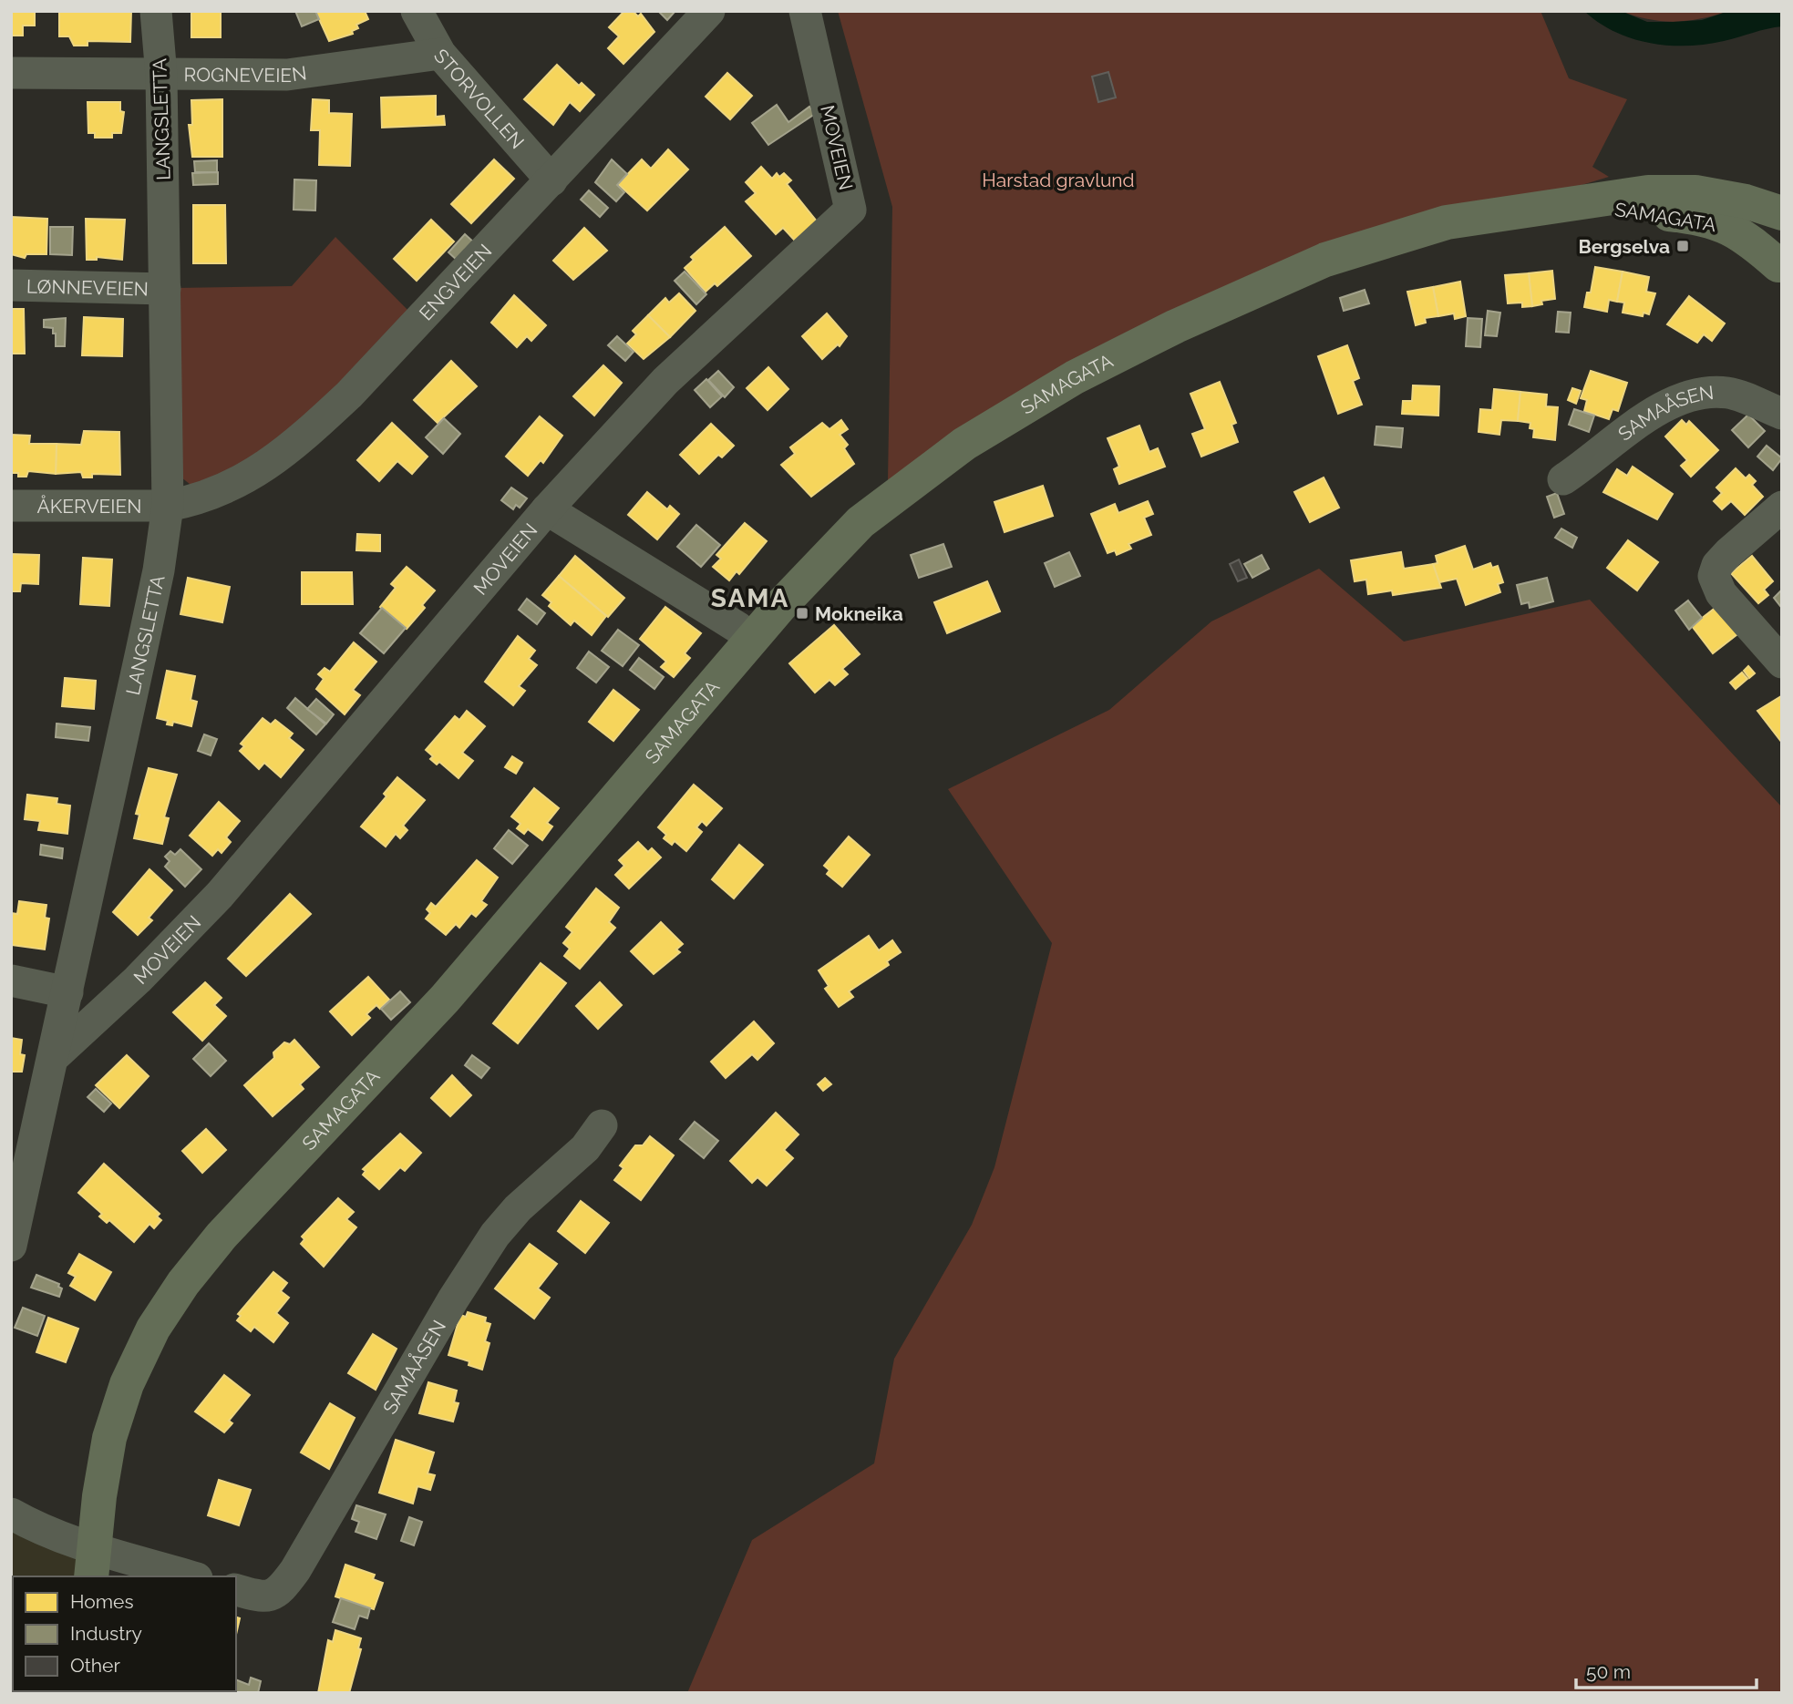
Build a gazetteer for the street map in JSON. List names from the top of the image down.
{
  "streets": {
    "highway": ["SAMAGATA"],
    "street": [
      "ROGNEVEIEN",
      "STORVOLLEN",
      "LANGSLETTA",
      "MOVEIEN",
      "ENGVEIEN",
      "LØNNEVEIEN",
      "SAMAÅSEN",
      "ÅKERVEIEN"
    ]
  },
  "crossings": [
    ["ROGNEVEIEN", "STORVOLLEN"],
    ["ROGNEVEIEN", "LANGSLETTA"],
    ["STORVOLLEN", "ENGVEIEN"],
    ["LANGSLETTA", "MOVEIEN"],
    ["LANGSLETTA", "ENGVEIEN"],
    ["LANGSLETTA", "LØNNEVEIEN"],
    ["LANGSLETTA", "ÅKERVEIEN"],
    ["ENGVEIEN", "ÅKERVEIEN"]
  ],
  "districts": ["SAMA"],
  "parks": ["Harstad gravlund"],
  "places": {
    "transit": ["Bergselva", "Mokneika"]
  },
  "legend": ["Homes", "Industry", "Other"],
  "scale_bar": "50 m"
}
